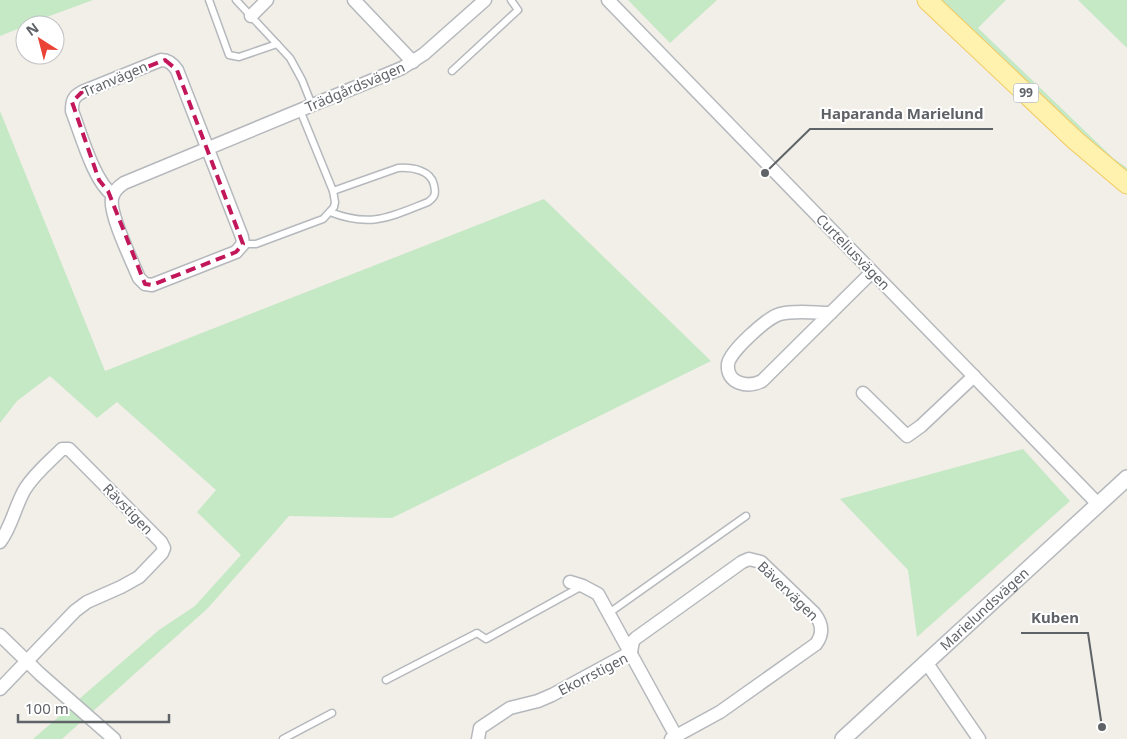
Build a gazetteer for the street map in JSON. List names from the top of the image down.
{
  "streets": {
    "main road": ["99"],
    "street": [
      "Tranvägen",
      "Trädgårdsvägen",
      "Curteliusvägen",
      "Rävstigen",
      "Bävervägen",
      "Marielundsvägen",
      "Ekorrstigen"
    ]
  },
  "crossings": [
    ["Tranvägen", "Trädgårdsvägen"],
    ["Curteliusvägen", "Marielundsvägen"],
    ["Bävervägen", "Ekorrstigen"]
  ],
  "places": ["Haparanda Marielund", "Kuben"],
  "scale_bar": "100 m",
  "north": "top left"
}
